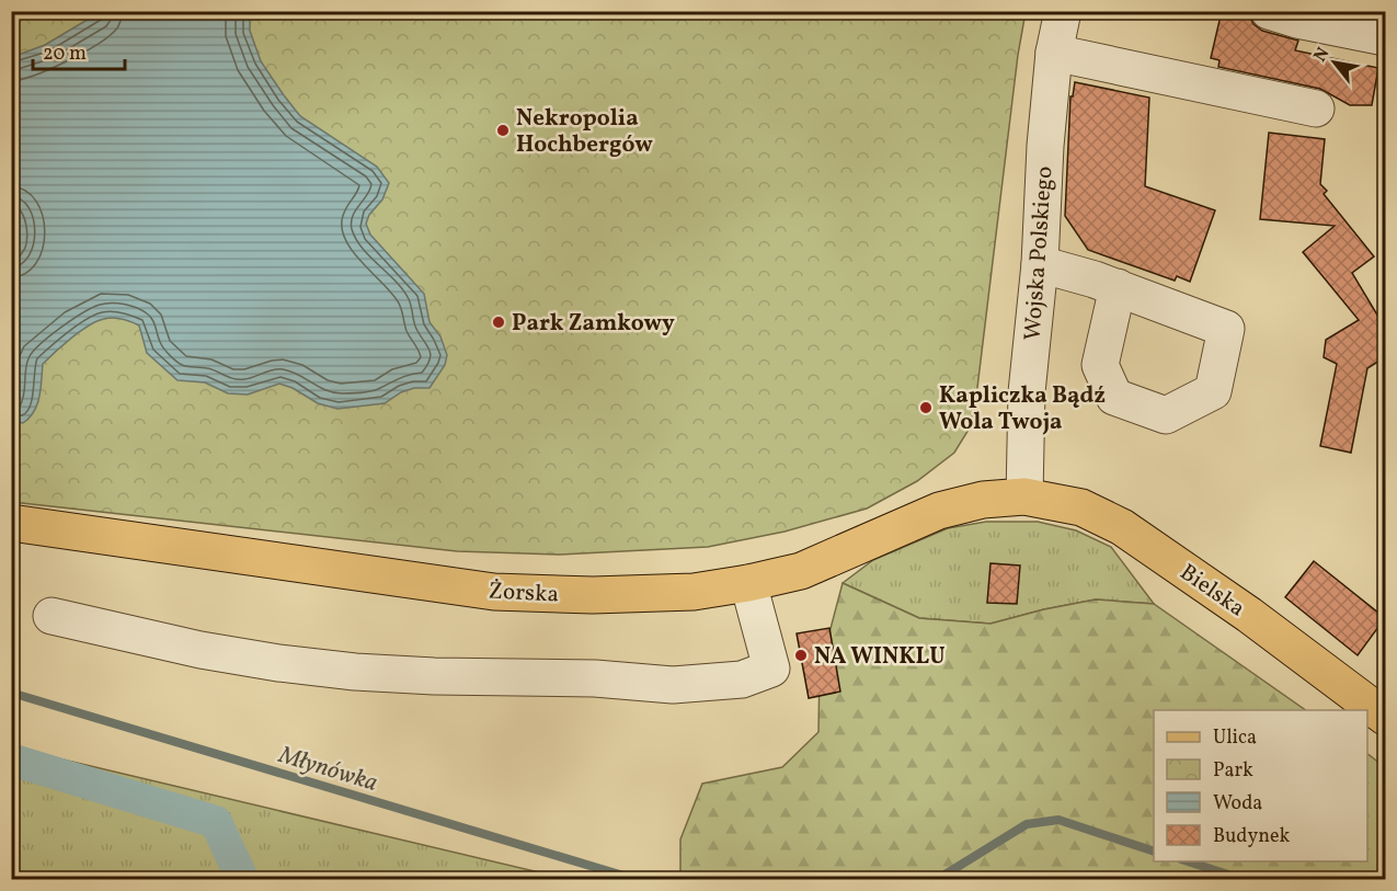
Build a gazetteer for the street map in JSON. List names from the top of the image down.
{
  "streets": {
    "main road": ["Bielska", "Żorska"],
    "street": ["Wojska Polskiego"]
  },
  "crossings": [
    ["Wojska Polskiego", "Bielska"],
    ["Wojska Polskiego", "Żorska"],
    ["Bielska", "Żorska"]
  ],
  "water": ["Młynówka"],
  "places": [
    "Nekropolia Hochbergów",
    "Park Zamkowy",
    "Kapliczka Bądź Wola Twoja",
    "NA WINKLU"
  ],
  "legend": [
    "Ulica",
    "Park",
    "Woda",
    "Budynek"
  ],
  "scale_bar": "20 m",
  "north": "top left"
}
